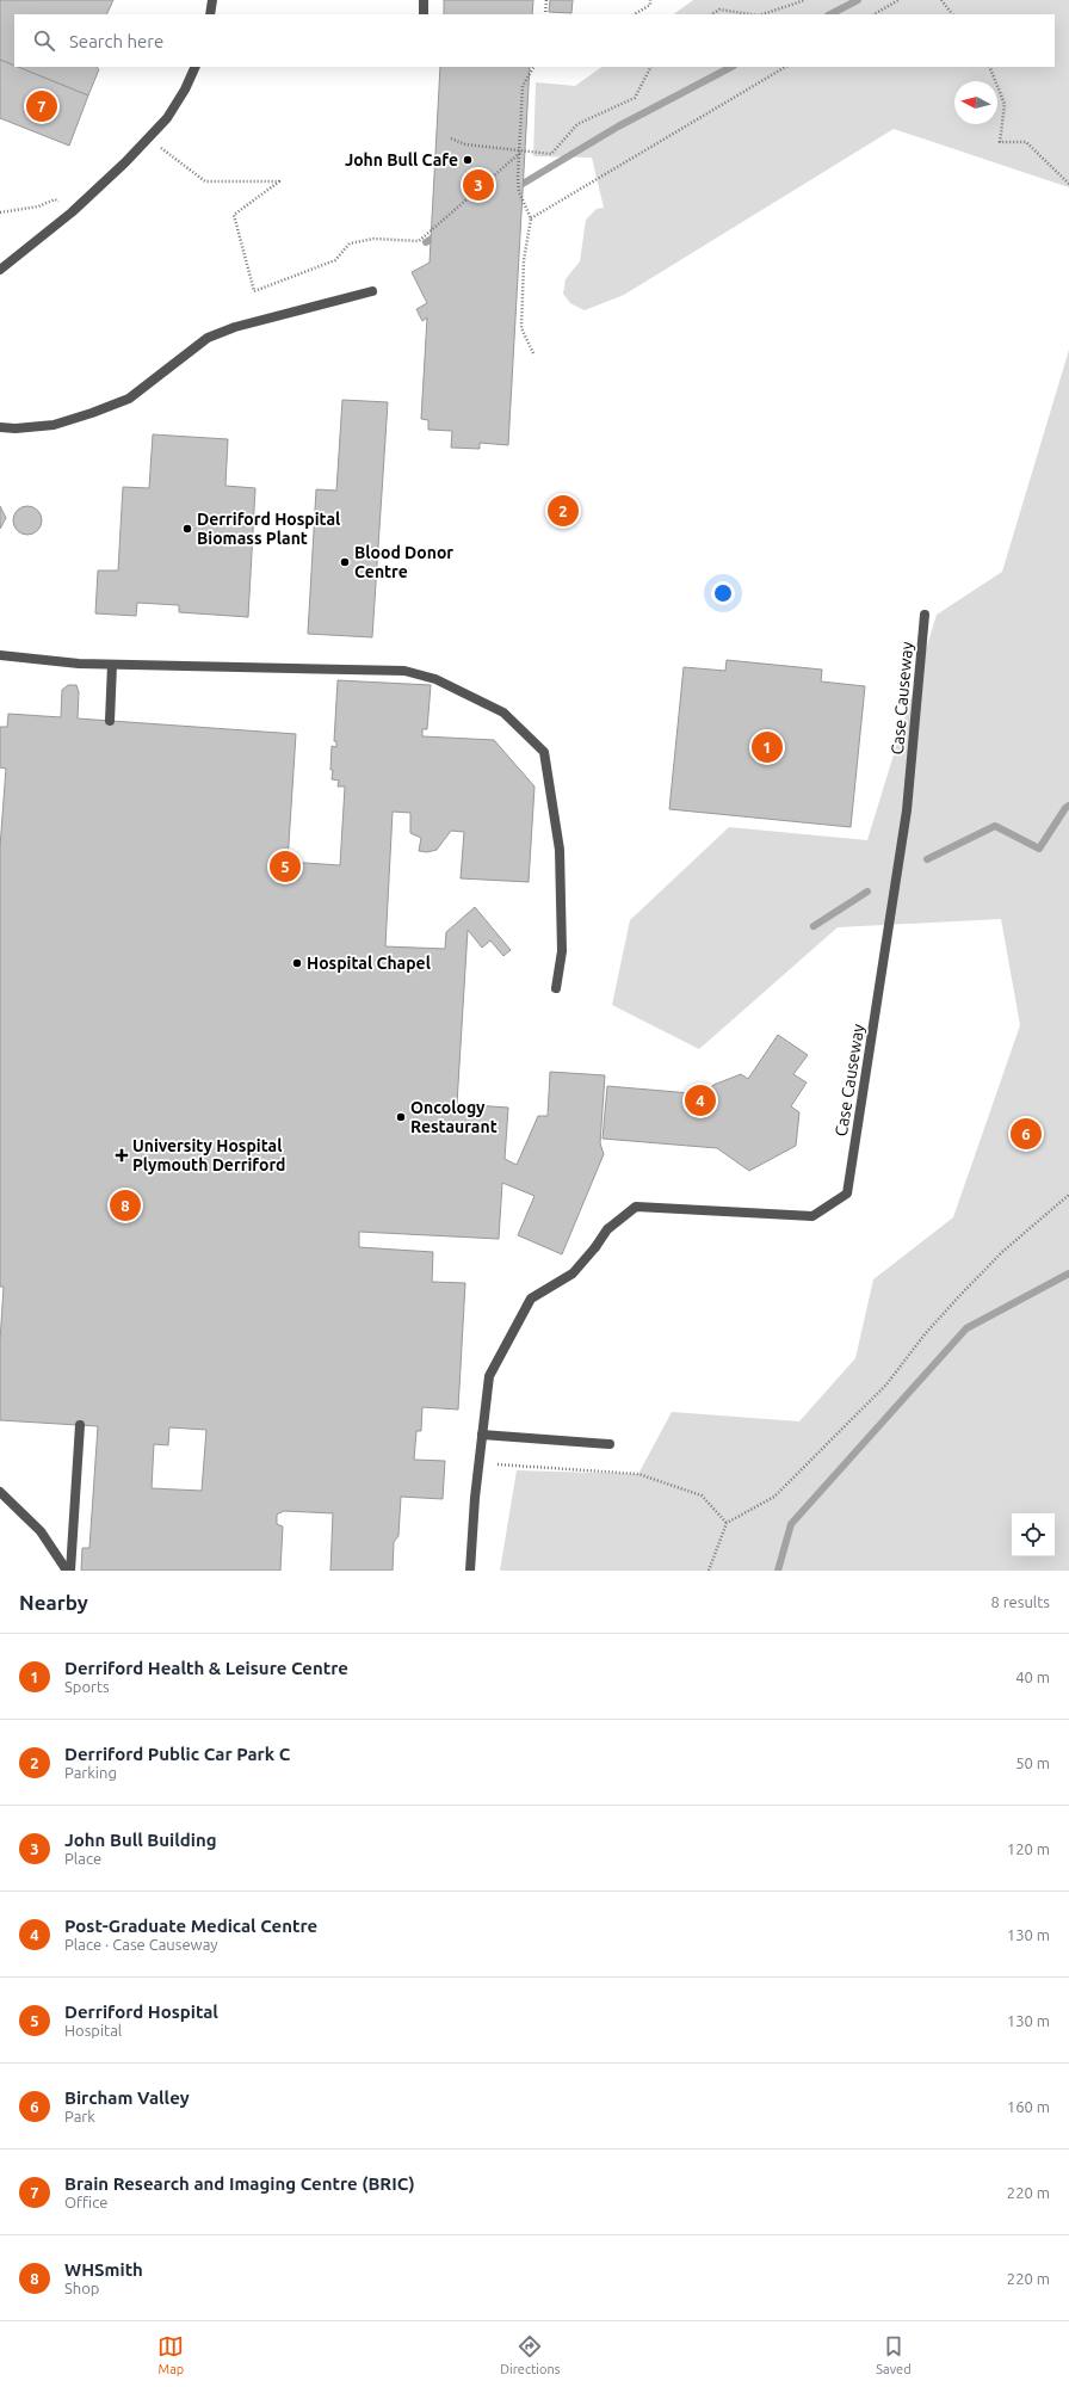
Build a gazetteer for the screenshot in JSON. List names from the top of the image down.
{
  "streets": {
    "street": ["Case Causeway"]
  },
  "places": {
    "other": [
      "John Bull Cafe",
      "Derriford Hospital Biomass Plant",
      "Blood Donor Centre",
      "Hospital Chapel",
      "Oncology Restaurant"
    ],
    "health": ["University Hospital Plymouth Derriford"]
  },
  "north": "left",
  "page": {
    "search": "Search here",
    "pins": [
      "7",
      "3",
      "2",
      "1",
      "5",
      "4",
      "6",
      "8"
    ],
    "heading": ["Nearby", "8 results"],
    "list": [
      {
        "mark": "1",
        "name": "Derriford Health & Leisure Centre",
        "note": "Sports",
        "value": "40 m"
      },
      {
        "mark": "2",
        "name": "Derriford Public Car Park C",
        "note": "Parking",
        "value": "50 m"
      },
      {
        "mark": "3",
        "name": "John Bull Building",
        "note": "Place",
        "value": "120 m"
      },
      {
        "mark": "4",
        "name": "Post-Graduate Medical Centre",
        "note": "Place · Case Causeway",
        "value": "130 m"
      },
      {
        "mark": "5",
        "name": "Derriford Hospital",
        "note": "Hospital",
        "value": "130 m"
      },
      {
        "mark": "6",
        "name": "Bircham Valley",
        "note": "Park",
        "value": "160 m"
      },
      {
        "mark": "7",
        "name": "Brain Research and Imaging Centre (BRIC)",
        "note": "Office",
        "value": "220 m"
      },
      {
        "mark": "8",
        "name": "WHSmith",
        "note": "Shop",
        "value": "220 m"
      }
    ],
    "nav": ["Map", "Directions", "Saved"]
  }
}
